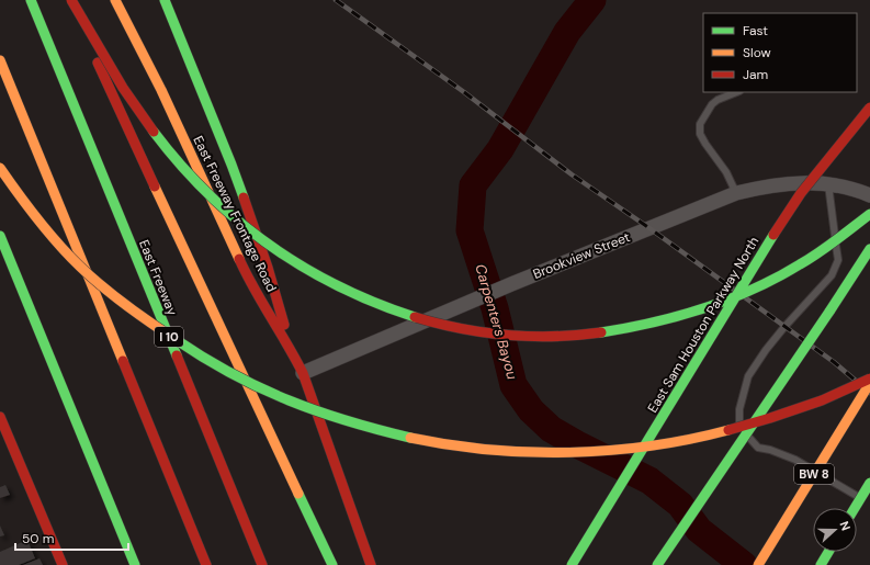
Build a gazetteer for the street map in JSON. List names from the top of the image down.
{
  "streets": {
    "main road": [
      "East Freeway Frontage Road",
      "East Freeway",
      "East Sam Houston Parkway North",
      "I 10",
      "BW 8"
    ],
    "street": ["Brookview Street"]
  },
  "crossings": [
    ["East Freeway Frontage Road", "Brookview Street"]
  ],
  "water": ["Carpenters Bayou"],
  "legend": ["Fast", "Slow", "Jam"],
  "scale_bar": "50 m",
  "north": "right"
}
